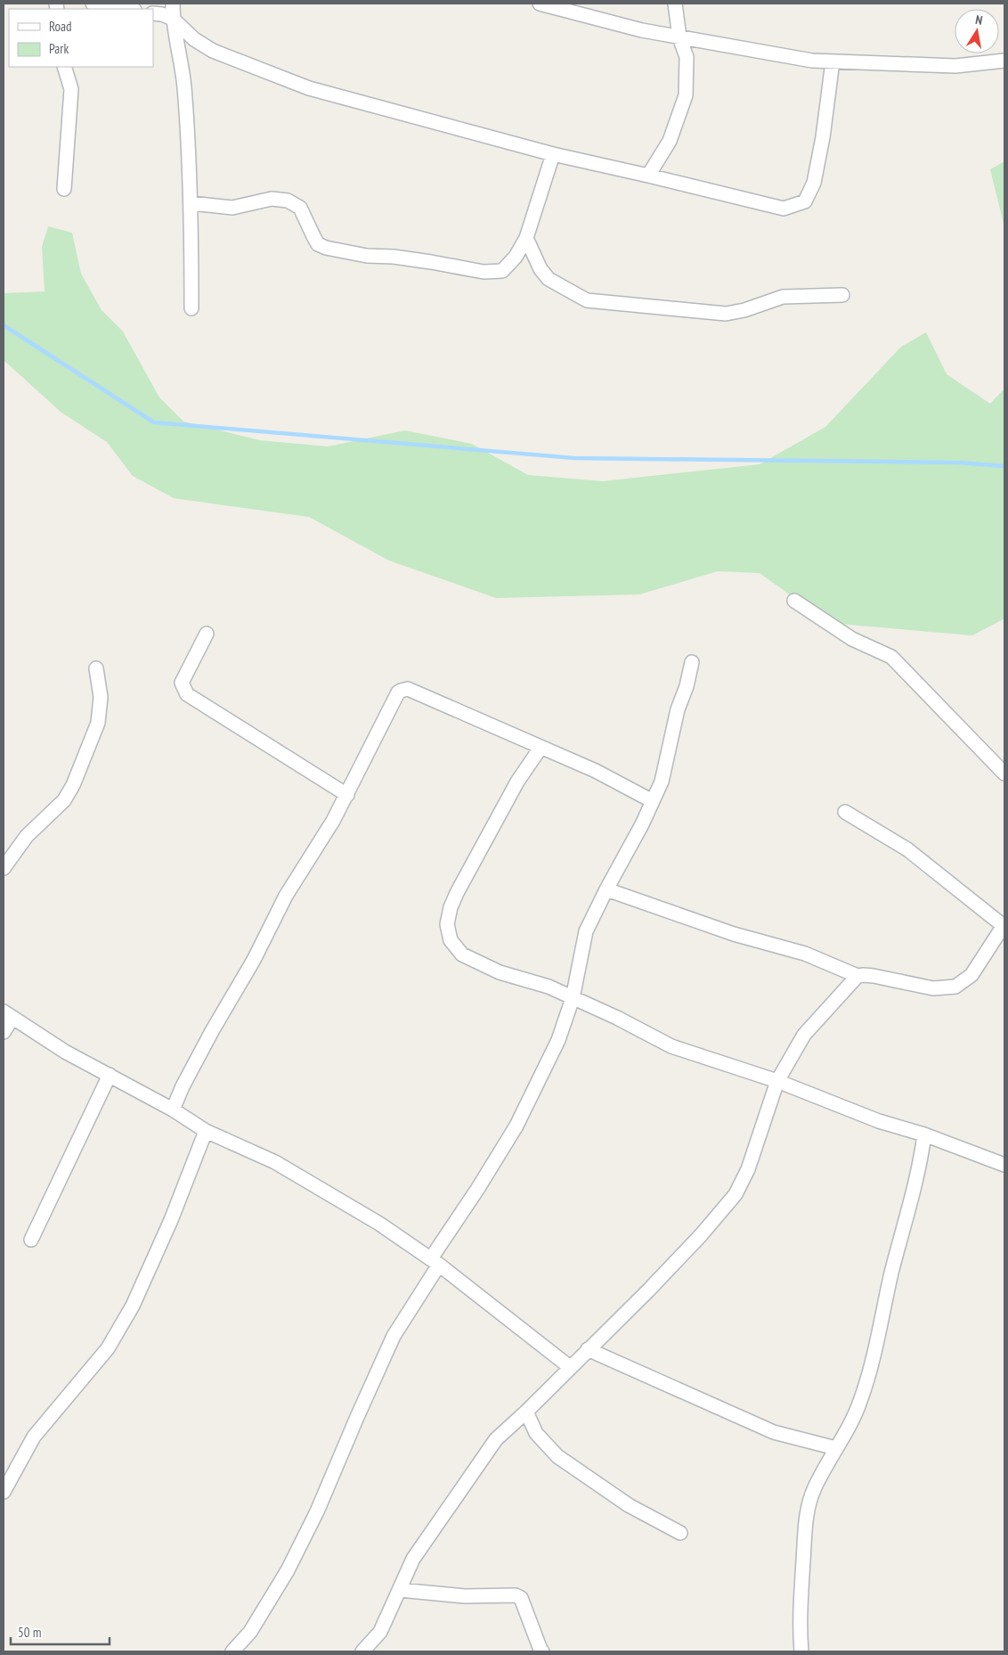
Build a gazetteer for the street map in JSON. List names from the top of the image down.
{
  "legend": ["Road", "Park"],
  "scale_bar": "50 m",
  "north": "top"
}
